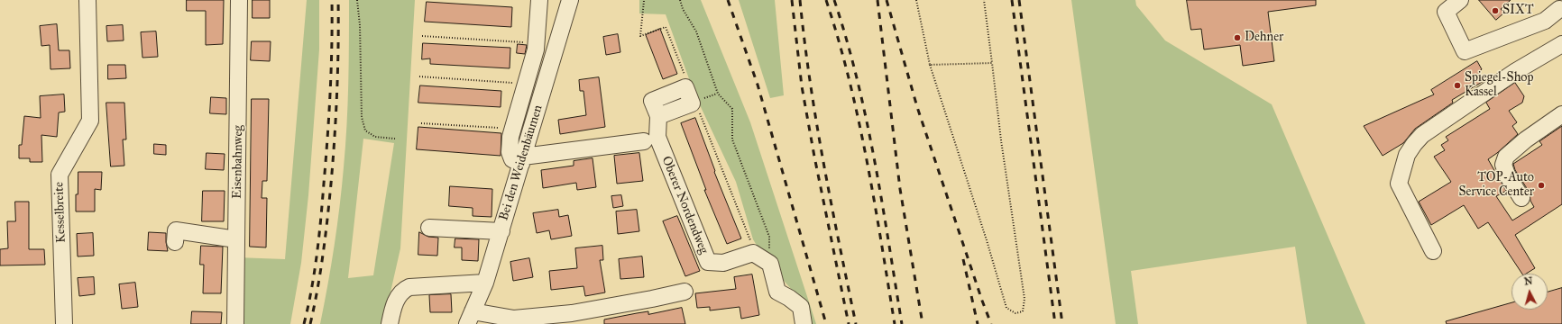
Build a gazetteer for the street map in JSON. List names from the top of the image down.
{
  "streets": {
    "street": [
      "Eisenbahnweg",
      "Bei den Weidenbäumen",
      "Oberer Nordendweg",
      "Kesselbreite"
    ]
  },
  "places": [
    "SIXT",
    "Dehner",
    "Spiegel-Shop Kassel",
    "TOP-Auto Service Center"
  ],
  "north": "top"
}
